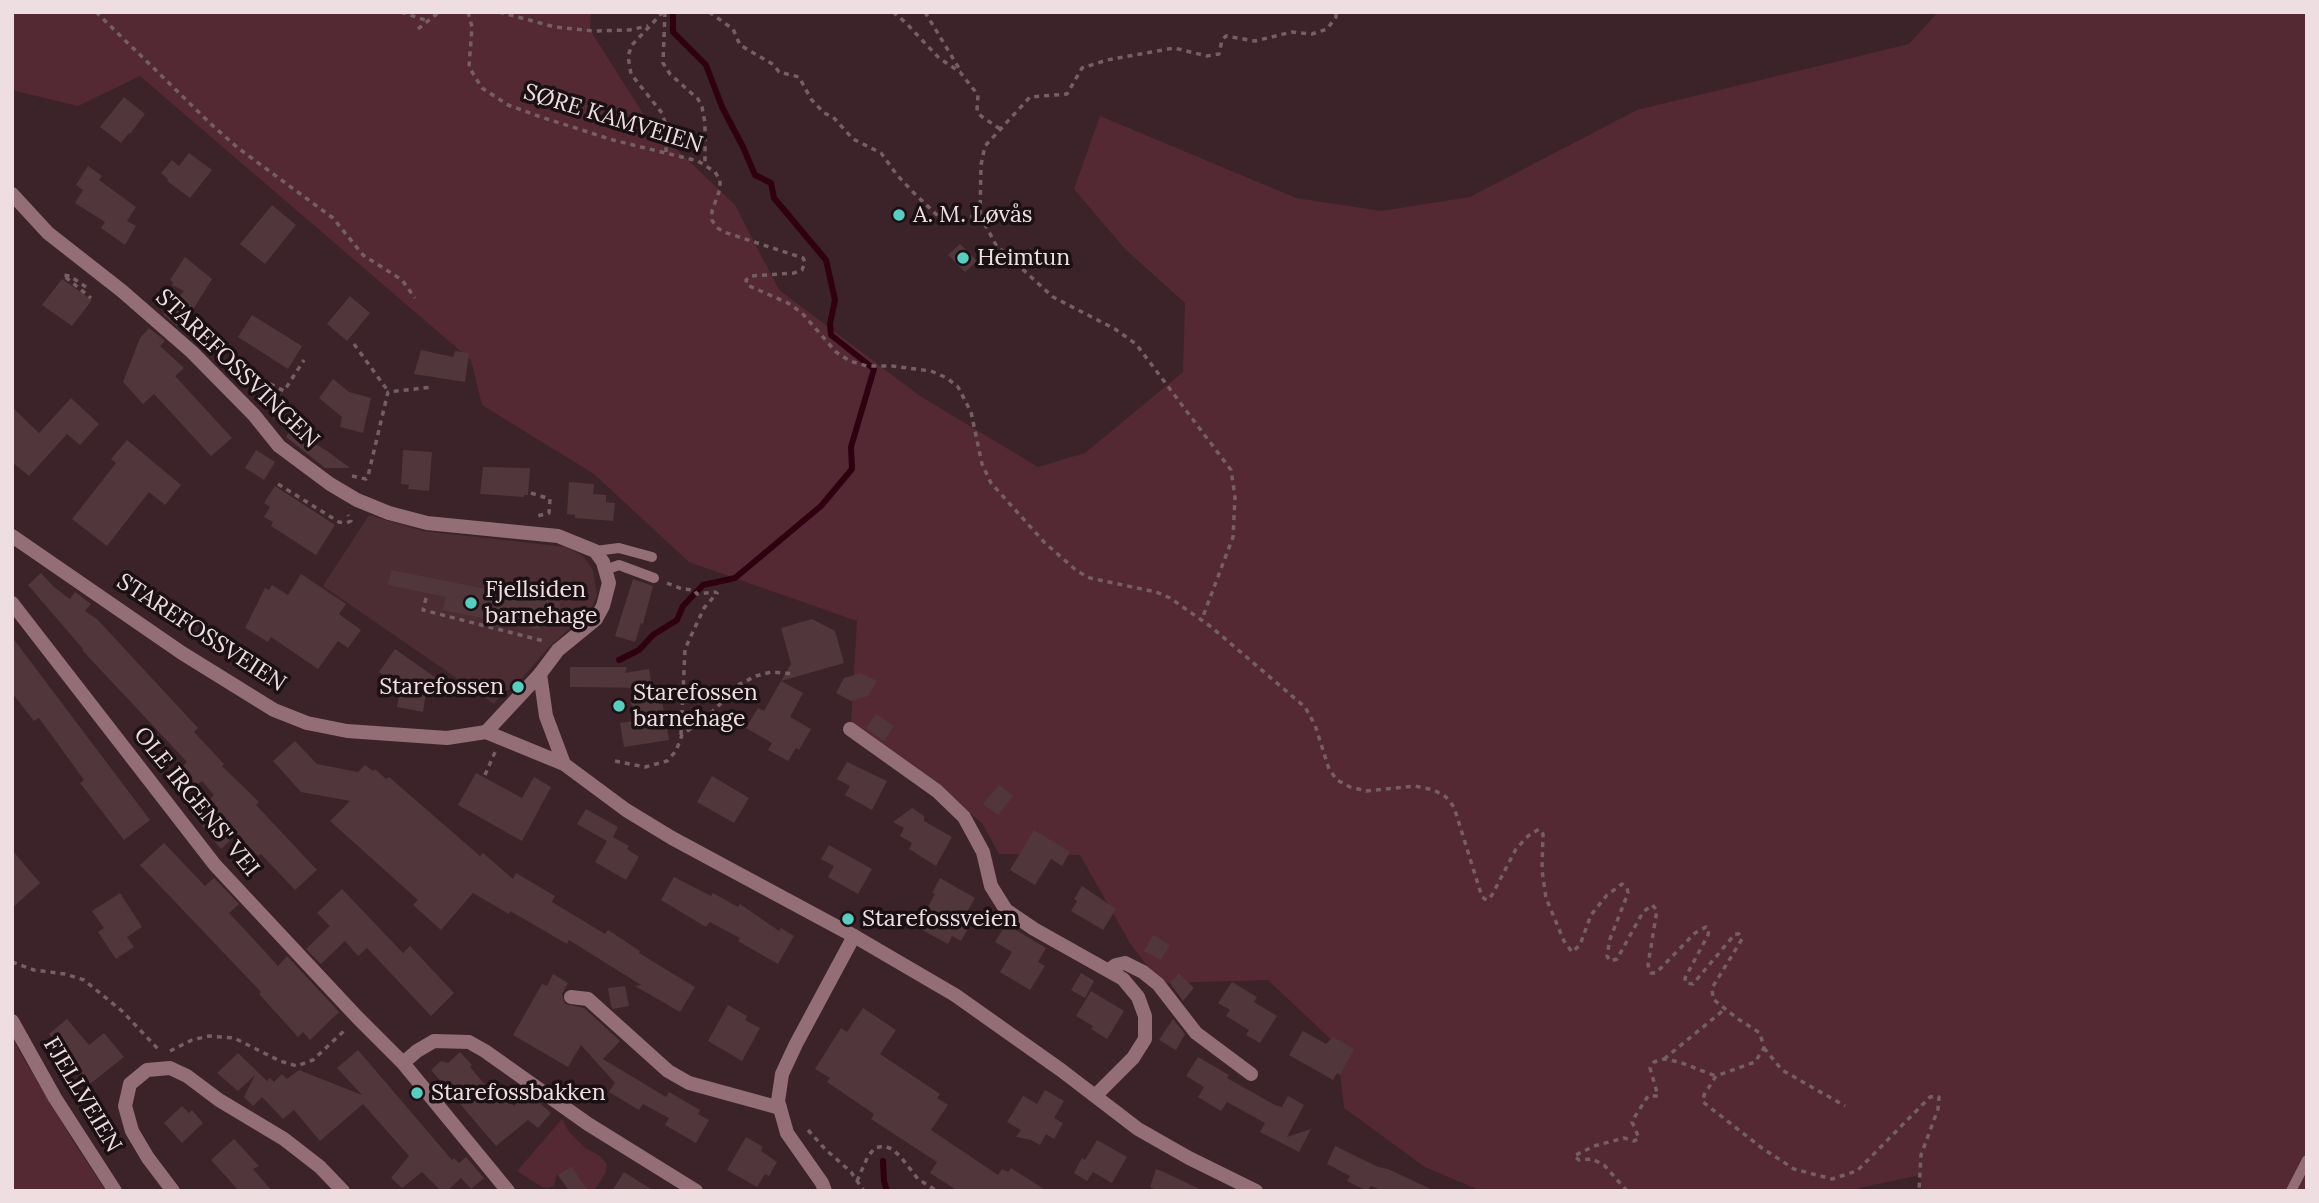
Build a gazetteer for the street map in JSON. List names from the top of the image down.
{
  "streets": {
    "street": [
      "STAREFOSSVINGEN",
      "STAREFOSSVEIEN",
      "OLE IRGENS' VEI",
      "FJELLVEIEN"
    ],
    "path": ["SØRE KAMVEIEN"]
  },
  "places": [
    "A. M. Løvås",
    "Heimtun",
    "Fjellsiden barnehage",
    "Starefossen",
    "Starefossen barnehage",
    "Starefossveien",
    "Starefossbakken"
  ]
}
